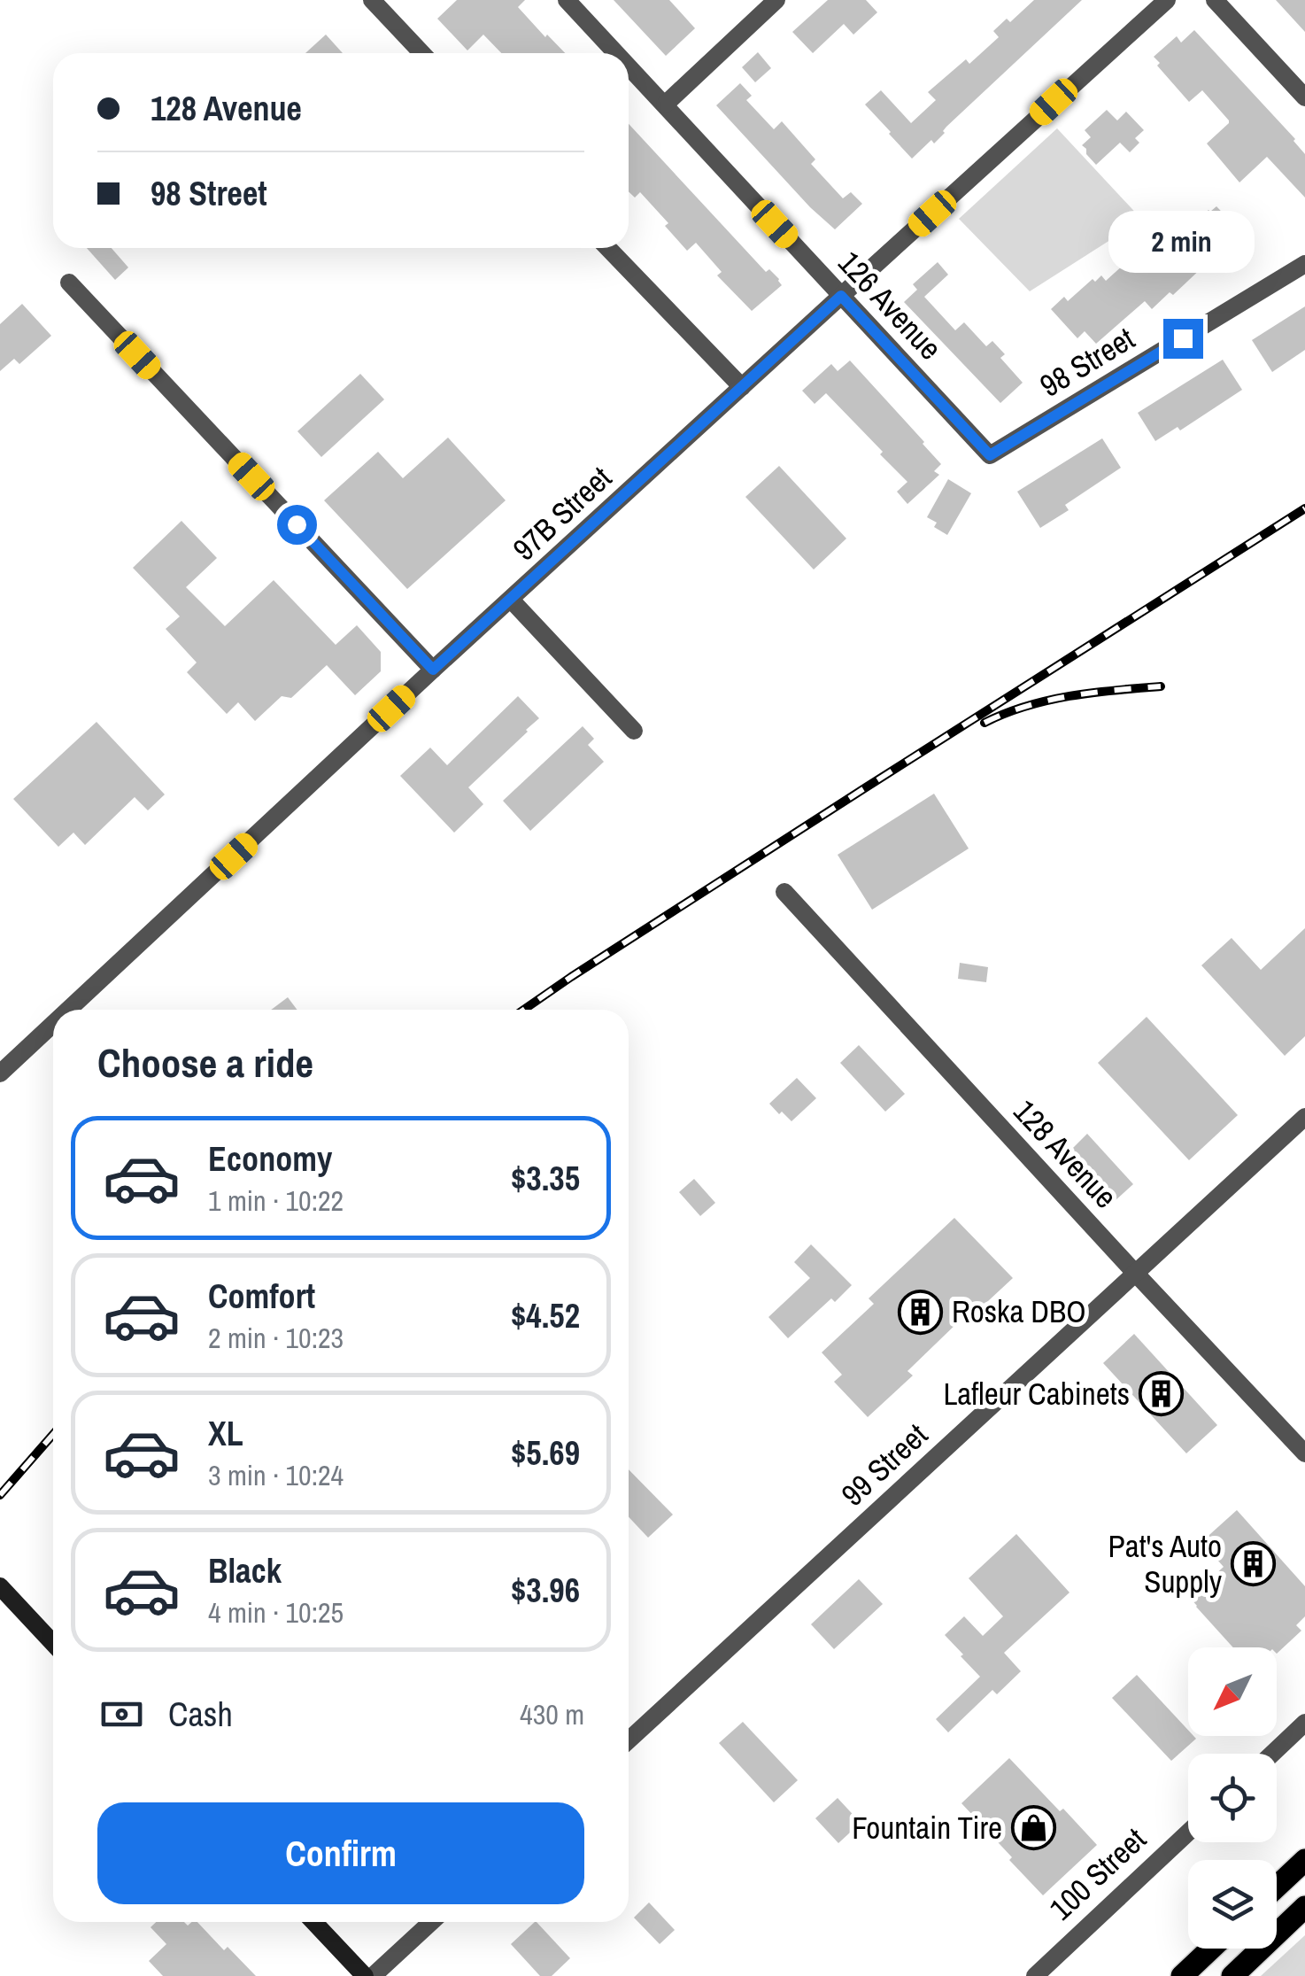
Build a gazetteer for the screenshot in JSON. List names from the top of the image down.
{
  "streets": {
    "street": [
      "126 Avenue",
      "98 Street",
      "97B Street",
      "128 Avenue",
      "99 Street",
      "100 Street"
    ]
  },
  "crossings": [
    ["126 Avenue", "98 Street"],
    ["126 Avenue", "97B Street"],
    ["128 Avenue", "99 Street"]
  ],
  "places": {
    "building": ["Roska DBO", "Lafleur Cabinets", "Pat's Auto Supply"],
    "shop": ["Fountain Tire"]
  },
  "north": "bottom left",
  "page": {
    "banner": ["128 Avenue", "98 Street"],
    "bubble": "2 min",
    "heading": "Choose a ride",
    "list": [
      {
        "name": "Economy",
        "note": "1 min · 10:22",
        "value": "$3.35"
      },
      {
        "name": "Comfort",
        "note": "2 min · 10:23",
        "value": "$4.52"
      },
      {
        "name": "XL",
        "note": "3 min · 10:24",
        "value": "$5.69"
      },
      {
        "name": "Black",
        "note": "4 min · 10:25",
        "value": "$3.96"
      }
    ],
    "pay": ["Cash", "430 m"],
    "buttons": "Confirm"
  }
}
